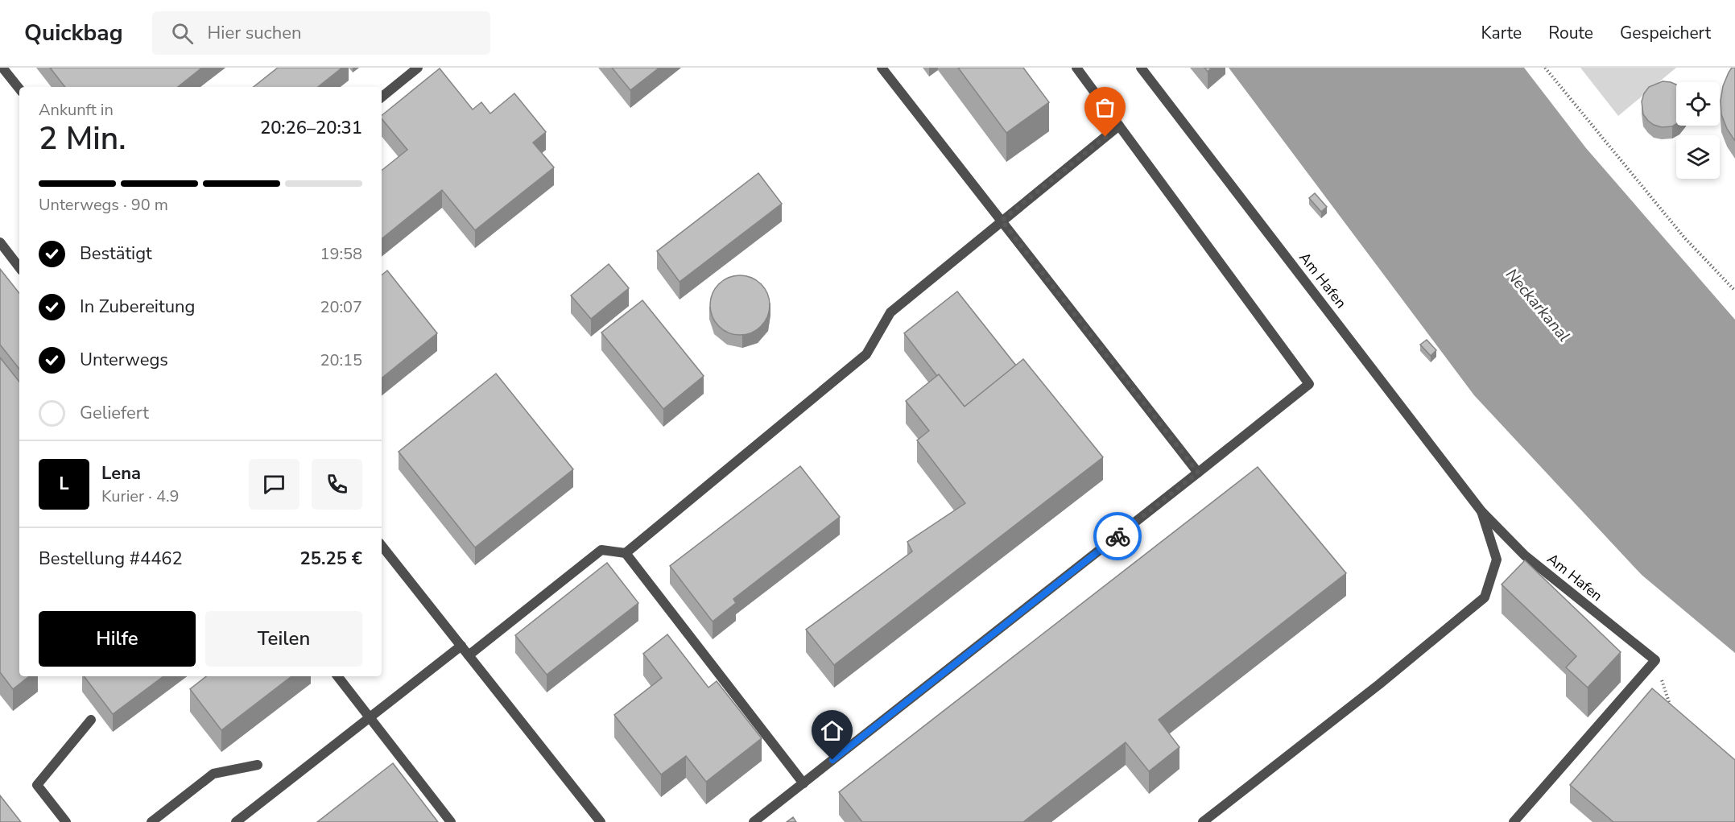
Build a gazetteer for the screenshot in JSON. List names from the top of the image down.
{
  "streets": {
    "street": ["Am Hafen"]
  },
  "water": ["Neckarkanal"],
  "page": {
    "header": "Quickbag",
    "search": "Hier suchen",
    "nav": ["Karte", "Route", "Gespeichert"],
    "heading": ["2 Min.", "Ankunft in", "20:26–20:31"],
    "panel": [
      "Lena",
      "Kurier · 4.9",
      "Bestellung #4462",
      "25.25 €"
    ],
    "bar": "Unterwegs · 90 m",
    "list": [
      ["Bestätigt", "19:58"],
      ["In Zubereitung", "20:07"],
      ["Unterwegs", "20:15"],
      "Geliefert"
    ],
    "round": "L",
    "buttons": ["Hilfe", "Teilen"]
  }
}
